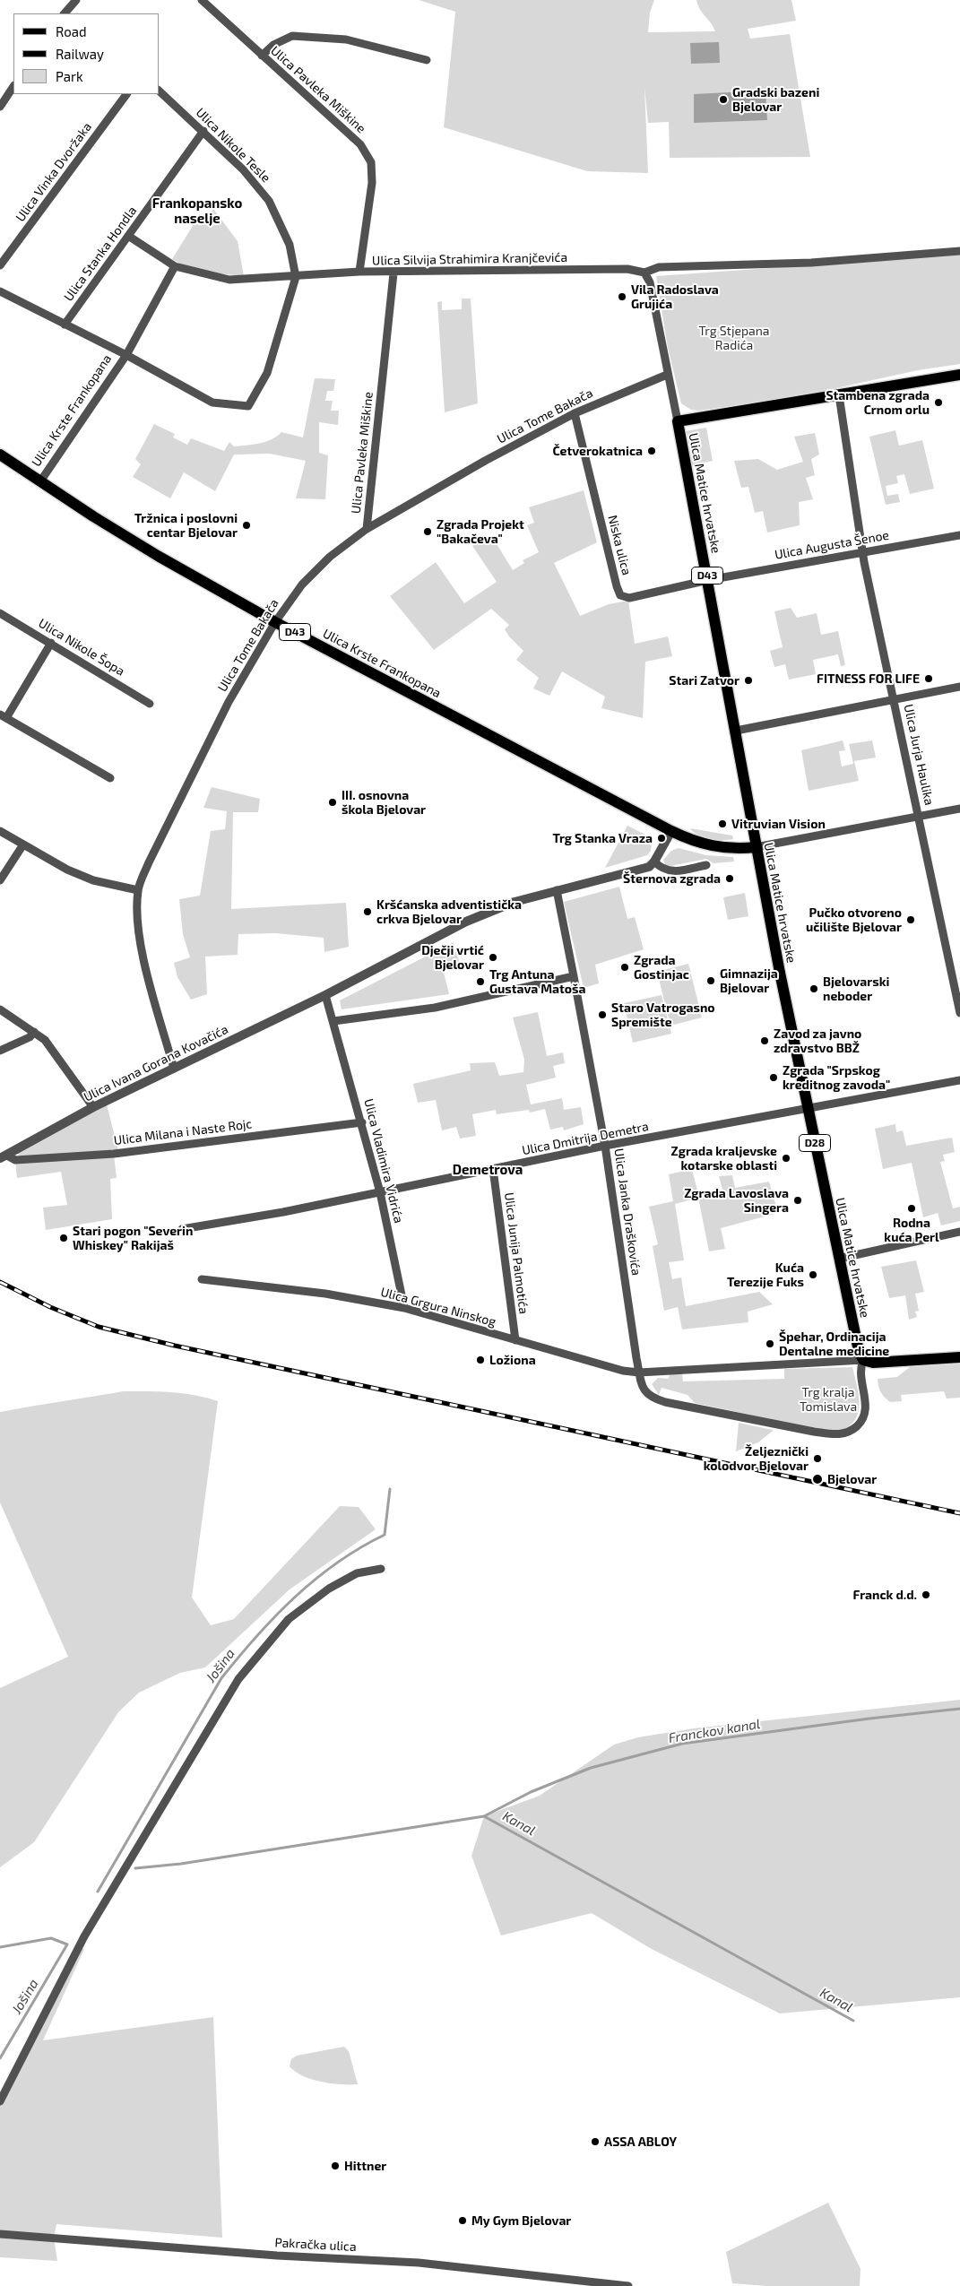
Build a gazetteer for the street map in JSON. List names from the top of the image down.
{
  "streets": {
    "main road": [
      "Ulica Krste Frankopana",
      "Ulica Matice hrvatske",
      "D43",
      "D28"
    ],
    "street": [
      "Ulica Pavleka Miškine",
      "Ulica Nikole Tesle",
      "Ulica Vinka Dvoržaka",
      "Ulica Stanka Hondla",
      "Ulica Silvija Strahimira Kranjčevića",
      "Ulica Tome Bakača",
      "Niska ulica",
      "Ulica Augusta Šenoe",
      "Ulica Nikole Šopa",
      "Ulica Jurja Haulika",
      "Ulica Ivana Gorana Kovačića",
      "Ulica Milana i Naste Rojc",
      "Ulica Dmitrija Demetra",
      "Ulica Vladimira Vidrića",
      "Ulica Janka Draškovića",
      "Ulica Junija Palmotića",
      "Ulica Grgura Ninskog",
      "Pakračka ulica"
    ]
  },
  "crossings": [
    ["Ulica Pavleka Miškine", "Ulica Silvija Strahimira Kranjčevića"],
    ["Ulica Pavleka Miškine", "Ulica Tome Bakača"],
    ["Ulica Nikole Tesle", "Ulica Stanka Hondla"],
    ["Ulica Nikole Tesle", "Ulica Silvija Strahimira Kranjčevića"],
    ["Ulica Stanka Hondla", "Ulica Silvija Strahimira Kranjčevića"],
    ["Ulica Silvija Strahimira Kranjčevića", "Ulica Krste Frankopana"],
    ["Ulica Krste Frankopana", "Ulica Tome Bakača"],
    ["Ulica Krste Frankopana", "D43"],
    ["Ulica Tome Bakača", "Niska ulica"],
    ["Ulica Tome Bakača", "Ulica Ivana Gorana Kovačića"],
    ["Ulica Matice hrvatske", "Niska ulica"],
    ["Ulica Matice hrvatske", "Ulica Augusta Šenoe"],
    ["Ulica Matice hrvatske", "D43"],
    ["Ulica Matice hrvatske", "Ulica Dmitrija Demetra"],
    ["Niska ulica", "Ulica Augusta Šenoe"],
    ["Ulica Augusta Šenoe", "Ulica Jurja Haulika"],
    ["Ulica Ivana Gorana Kovačića", "Ulica Milana i Naste Rojc"],
    ["Ulica Milana i Naste Rojc", "Ulica Vladimira Vidrića"],
    ["Ulica Dmitrija Demetra", "Ulica Vladimira Vidrića"],
    ["Ulica Dmitrija Demetra", "Ulica Janka Draškovića"],
    ["Ulica Dmitrija Demetra", "Ulica Junija Palmotića"],
    ["Ulica Vladimira Vidrića", "Ulica Grgura Ninskog"],
    ["Ulica Janka Draškovića", "Ulica Grgura Ninskog"],
    ["Ulica Junija Palmotića", "Ulica Grgura Ninskog"]
  ],
  "districts": ["Frankopansko naselje", "Demetrova"],
  "water": ["Jošina", "Franckov kanal", "Kanal"],
  "parks": ["Trg Stjepana Radića", "Trg kralja Tomislava"],
  "places": [
    "Gradski bazeni Bjelovar",
    "Vila Radoslava Grujića",
    "Stambena zgrada Crnom orlu",
    "Četverokatnica",
    "Tržnica i poslovni centar Bjelovar",
    "Zgrada Projekt \"Bakačeva\"",
    "FITNESS FOR LIFE",
    "Stari Zatvor",
    "III. osnovna škola Bjelovar",
    "Vitruvian Vision",
    "Trg Stanka Vraza",
    "Šternova zgrada",
    "Kršćanska adventistička crkva Bjelovar",
    "Pučko otvoreno učilište Bjelovar",
    "Dječji vrtić Bjelovar",
    "Zgrada Gostinjac",
    "Gimnazija Bjelovar",
    "Trg Antuna Gustava Matoša",
    "Bjelovarski neboder",
    "Staro Vatrogasno Spremište",
    "Zavod za javno zdravstvo BBŽ",
    "Zgrada \"Srpskog kreditnog zavoda\"",
    "Zgrada kraljevske kotarske oblasti",
    "Zgrada Lavoslava Singera",
    "Rodna kuća Perl",
    "Stari pogon \"Severin Whiskey\" Rakijaš",
    "Kuća Terezije Fuks",
    "Špehar, Ordinacija Dentalne medicine",
    "Ložiona",
    "Željeznički kolodvor Bjelovar",
    "Bjelovar",
    "Franck d.d.",
    "ASSA ABLOY",
    "Hittner",
    "My Gym Bjelovar"
  ],
  "legend": ["Road", "Railway", "Park"]
}
